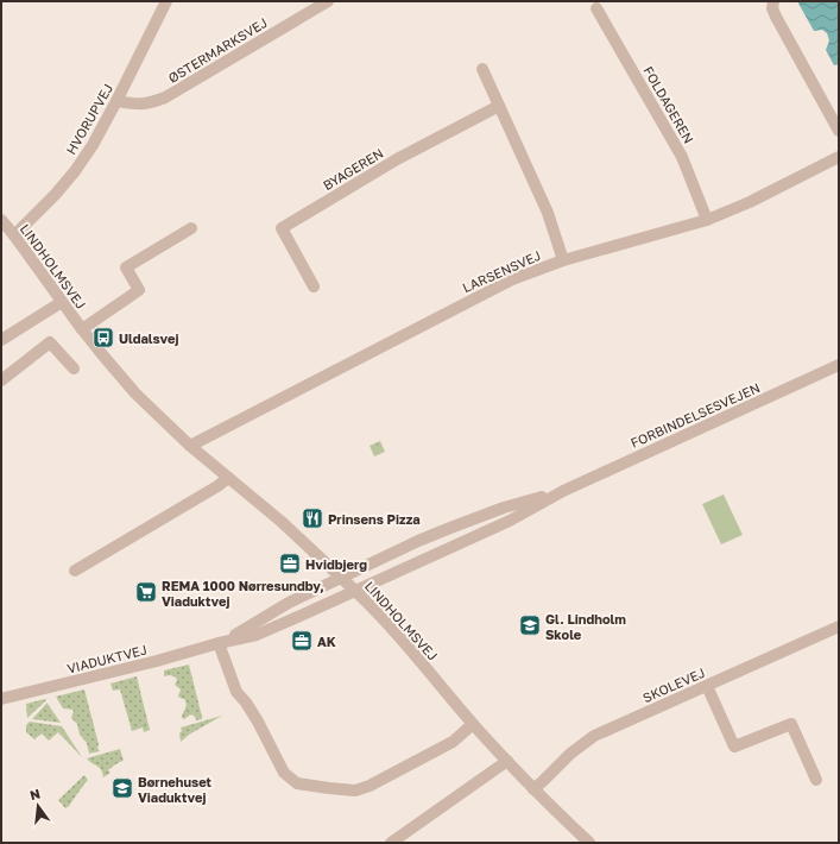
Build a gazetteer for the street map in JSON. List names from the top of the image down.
{
  "streets": {
    "street": [
      "ØSTERMARKSVEJ",
      "FOLDAGEREN",
      "HVORUPVEJ",
      "BYAGEREN",
      "LINDHOLMSVEJ",
      "LARSENSVEJ",
      "FORBINDELSESVEJEN",
      "VIADUKTVEJ",
      "SKOLEVEJ"
    ]
  },
  "crossings": [
    ["ØSTERMARKSVEJ", "HVORUPVEJ"],
    ["FOLDAGEREN", "LARSENSVEJ"],
    ["HVORUPVEJ", "LINDHOLMSVEJ"],
    ["LINDHOLMSVEJ", "LARSENSVEJ"],
    ["LINDHOLMSVEJ", "FORBINDELSESVEJEN"],
    ["LINDHOLMSVEJ", "VIADUKTVEJ"],
    ["LINDHOLMSVEJ", "SKOLEVEJ"],
    ["FORBINDELSESVEJEN", "VIADUKTVEJ"]
  ],
  "places": {
    "bus stop": ["Uldalsvej"],
    "restaurant": ["Prinsens Pizza"],
    "office": ["Hvidbjerg", "AK"],
    "supermarket": ["REMA 1000 Nørresundby, Viaduktvej"],
    "school or university": ["Gl. Lindholm Skole", "Børnehuset Viaduktvej"]
  },
  "north": "top"
}
